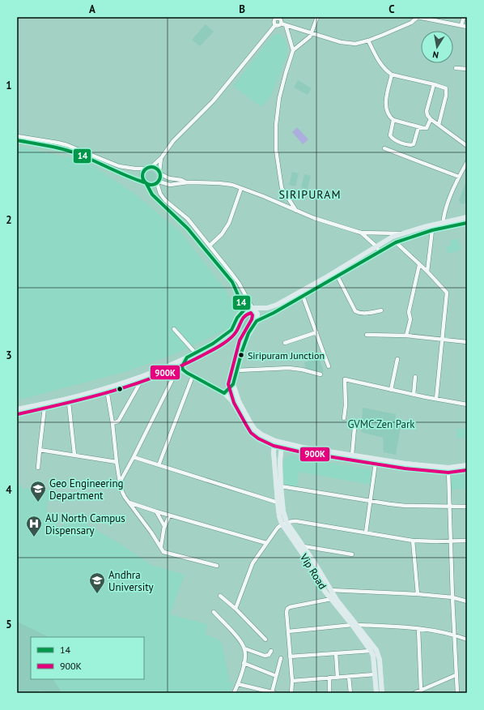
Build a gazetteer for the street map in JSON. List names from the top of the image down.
{
  "streets": {
    "main road": ["Vip Road"]
  },
  "districts": ["SIRIPURAM"],
  "parks": ["GVMC Zen Park"],
  "places": {
    "other": ["Siripuram Junction"],
    "school or university": ["Geo Engineering Department", "Andhra University"],
    "hospital": ["AU North Campus Dispensary"]
  },
  "lines": ["transit line 14", "transit line 900K"],
  "legend": ["14", "900K"],
  "north": "bottom",
  "grid": {
    "columns": ["A", "B", "C"],
    "rows": [
      "1",
      "2",
      "3",
      "4",
      "5"
    ]
  }
}
